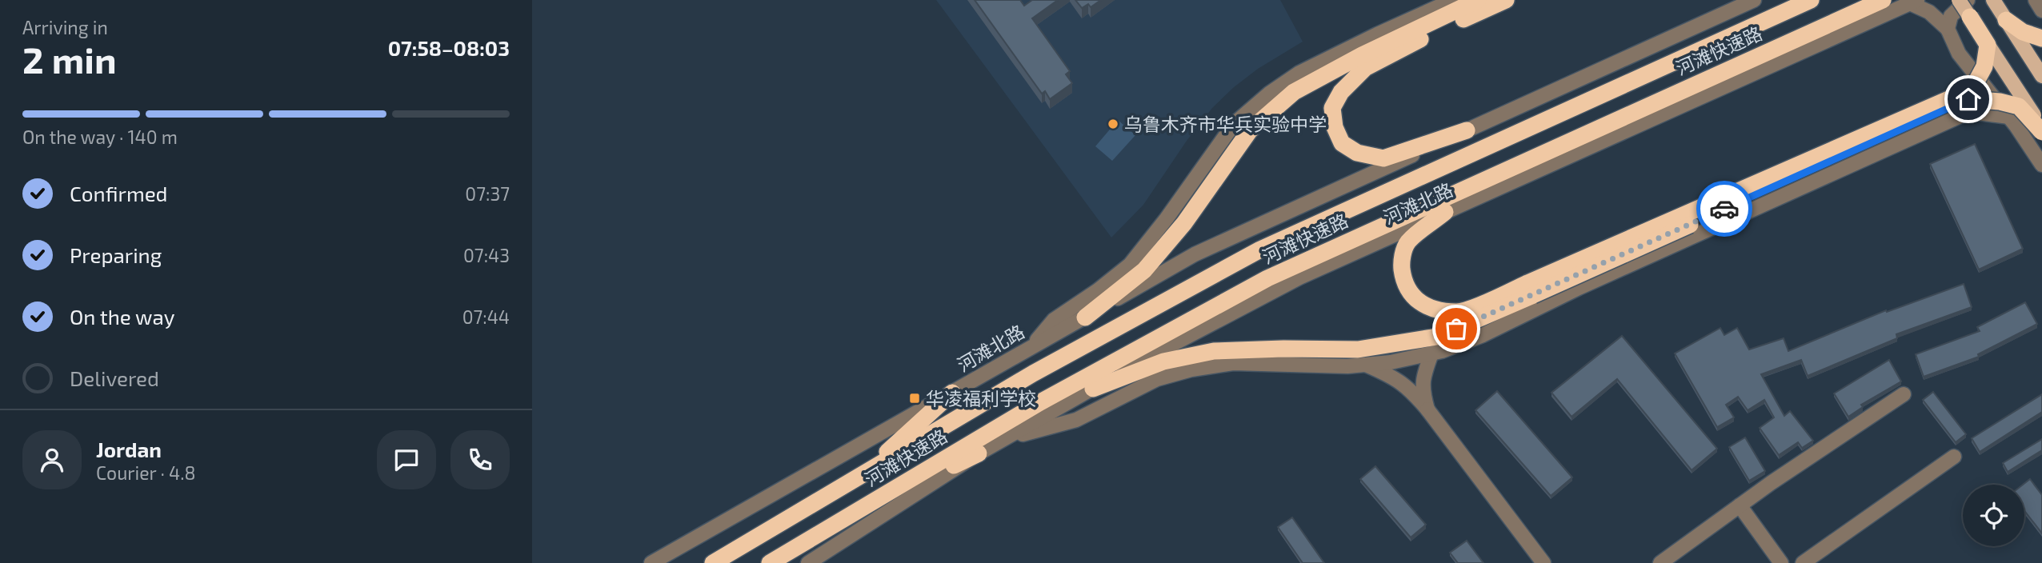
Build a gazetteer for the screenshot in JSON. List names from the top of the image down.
{
  "streets": {
    "highway": ["河滩快速路"],
    "street": ["河滩北路"]
  },
  "places": {
    "other": ["乌鲁木齐市华兵实验中学"],
    "transit": ["华凌福利学校"]
  },
  "page": {
    "heading": ["2 min", "Arriving in", "07:58–08:03"],
    "panel": ["Jordan", "Courier · 4.8"],
    "bar": "On the way · 140 m",
    "list": [
      ["Confirmed", "07:37"],
      ["Preparing", "07:43"],
      ["On the way", "07:44"],
      "Delivered"
    ]
  }
}
